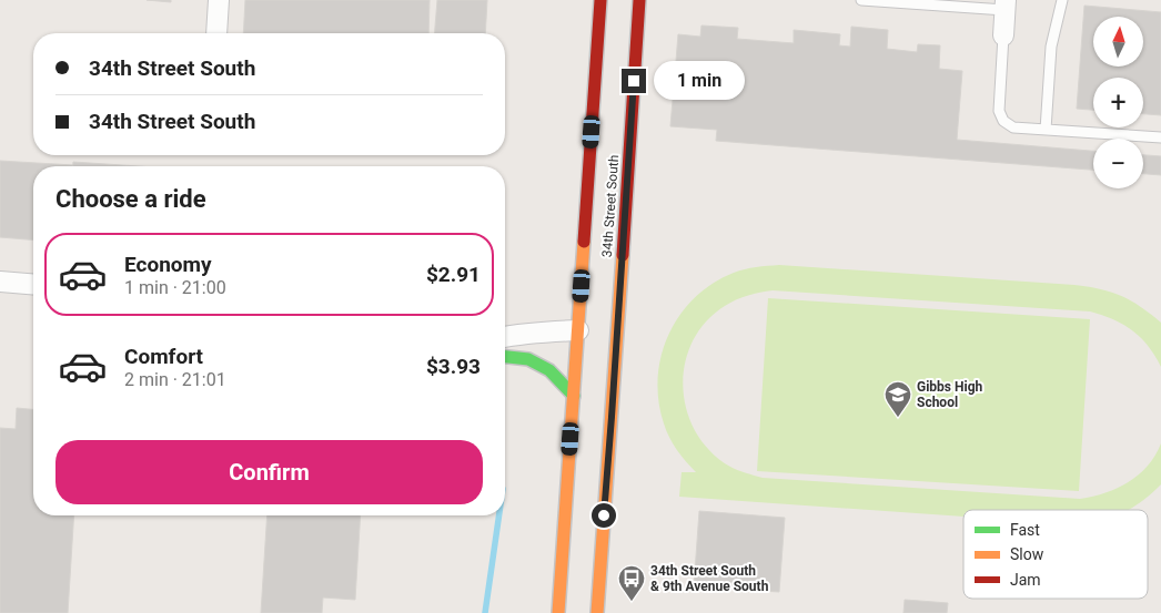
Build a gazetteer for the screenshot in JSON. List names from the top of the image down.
{
  "streets": {
    "main road": ["34th Street South"]
  },
  "places": {
    "school or university": ["Gibbs High School"],
    "bus stop": ["34th Street South & 9th Avenue South"]
  },
  "legend": ["Fast", "Slow", "Jam"],
  "north": "top",
  "page": {
    "map_buttons": ["+", "−"],
    "banner": ["34th Street South", "34th Street South"],
    "bubble": "1 min",
    "heading": "Choose a ride",
    "list": [
      {
        "name": "Economy",
        "note": "1 min · 21:00",
        "value": "$2.91"
      },
      {
        "name": "Comfort",
        "note": "2 min · 21:01",
        "value": "$3.93"
      }
    ],
    "buttons": "Confirm"
  }
}
